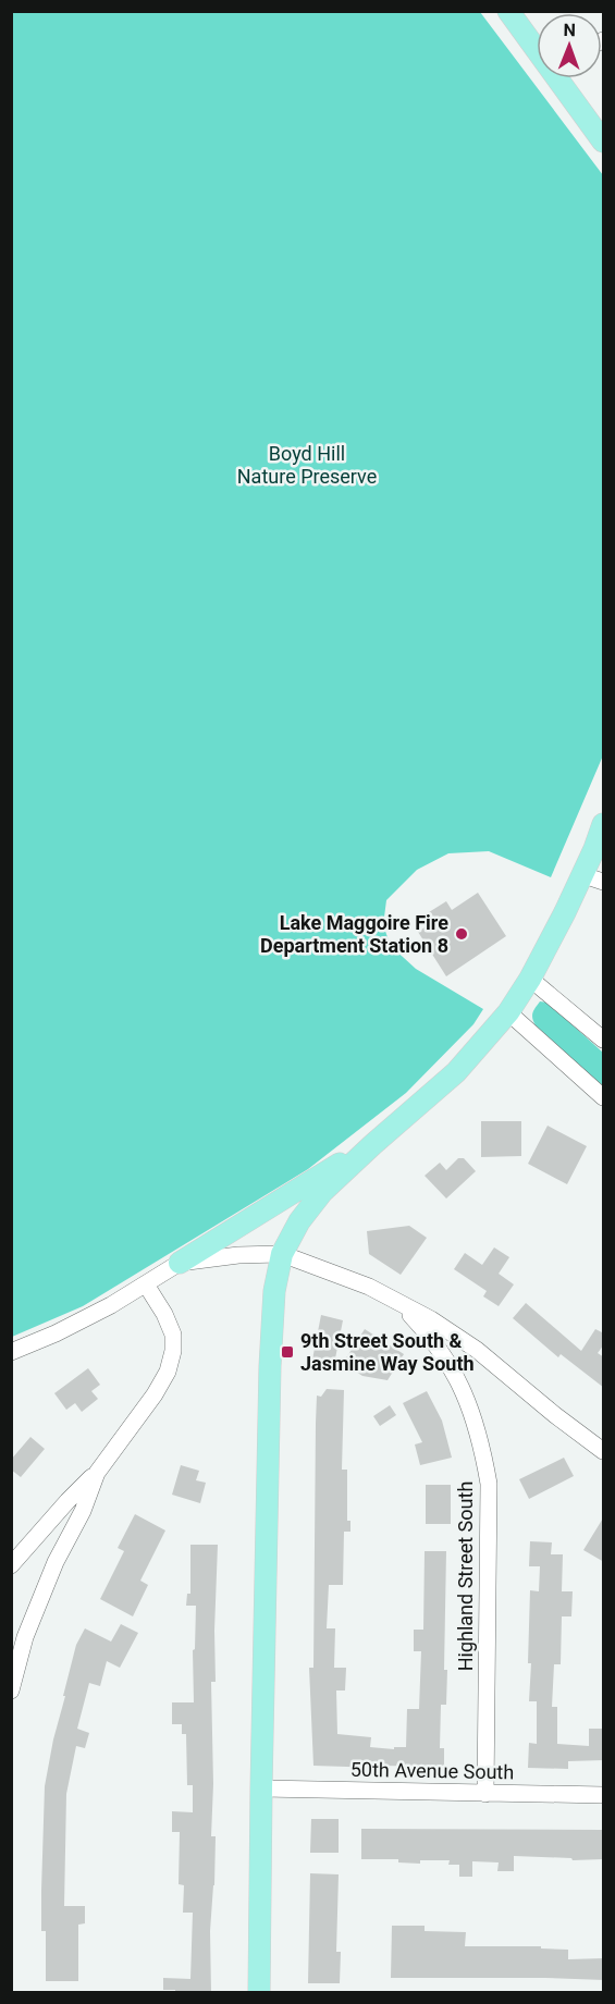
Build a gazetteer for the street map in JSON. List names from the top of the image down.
{
  "streets": {
    "street": ["Highland Street South", "50th Avenue South"]
  },
  "crossings": [
    ["Highland Street South", "50th Avenue South"]
  ],
  "parks": ["Boyd Hill Nature Preserve"],
  "places": {
    "other": ["Lake Maggoire Fire Department Station 8"],
    "transit": ["9th Street South & Jasmine Way South"]
  },
  "north": "top"
}
